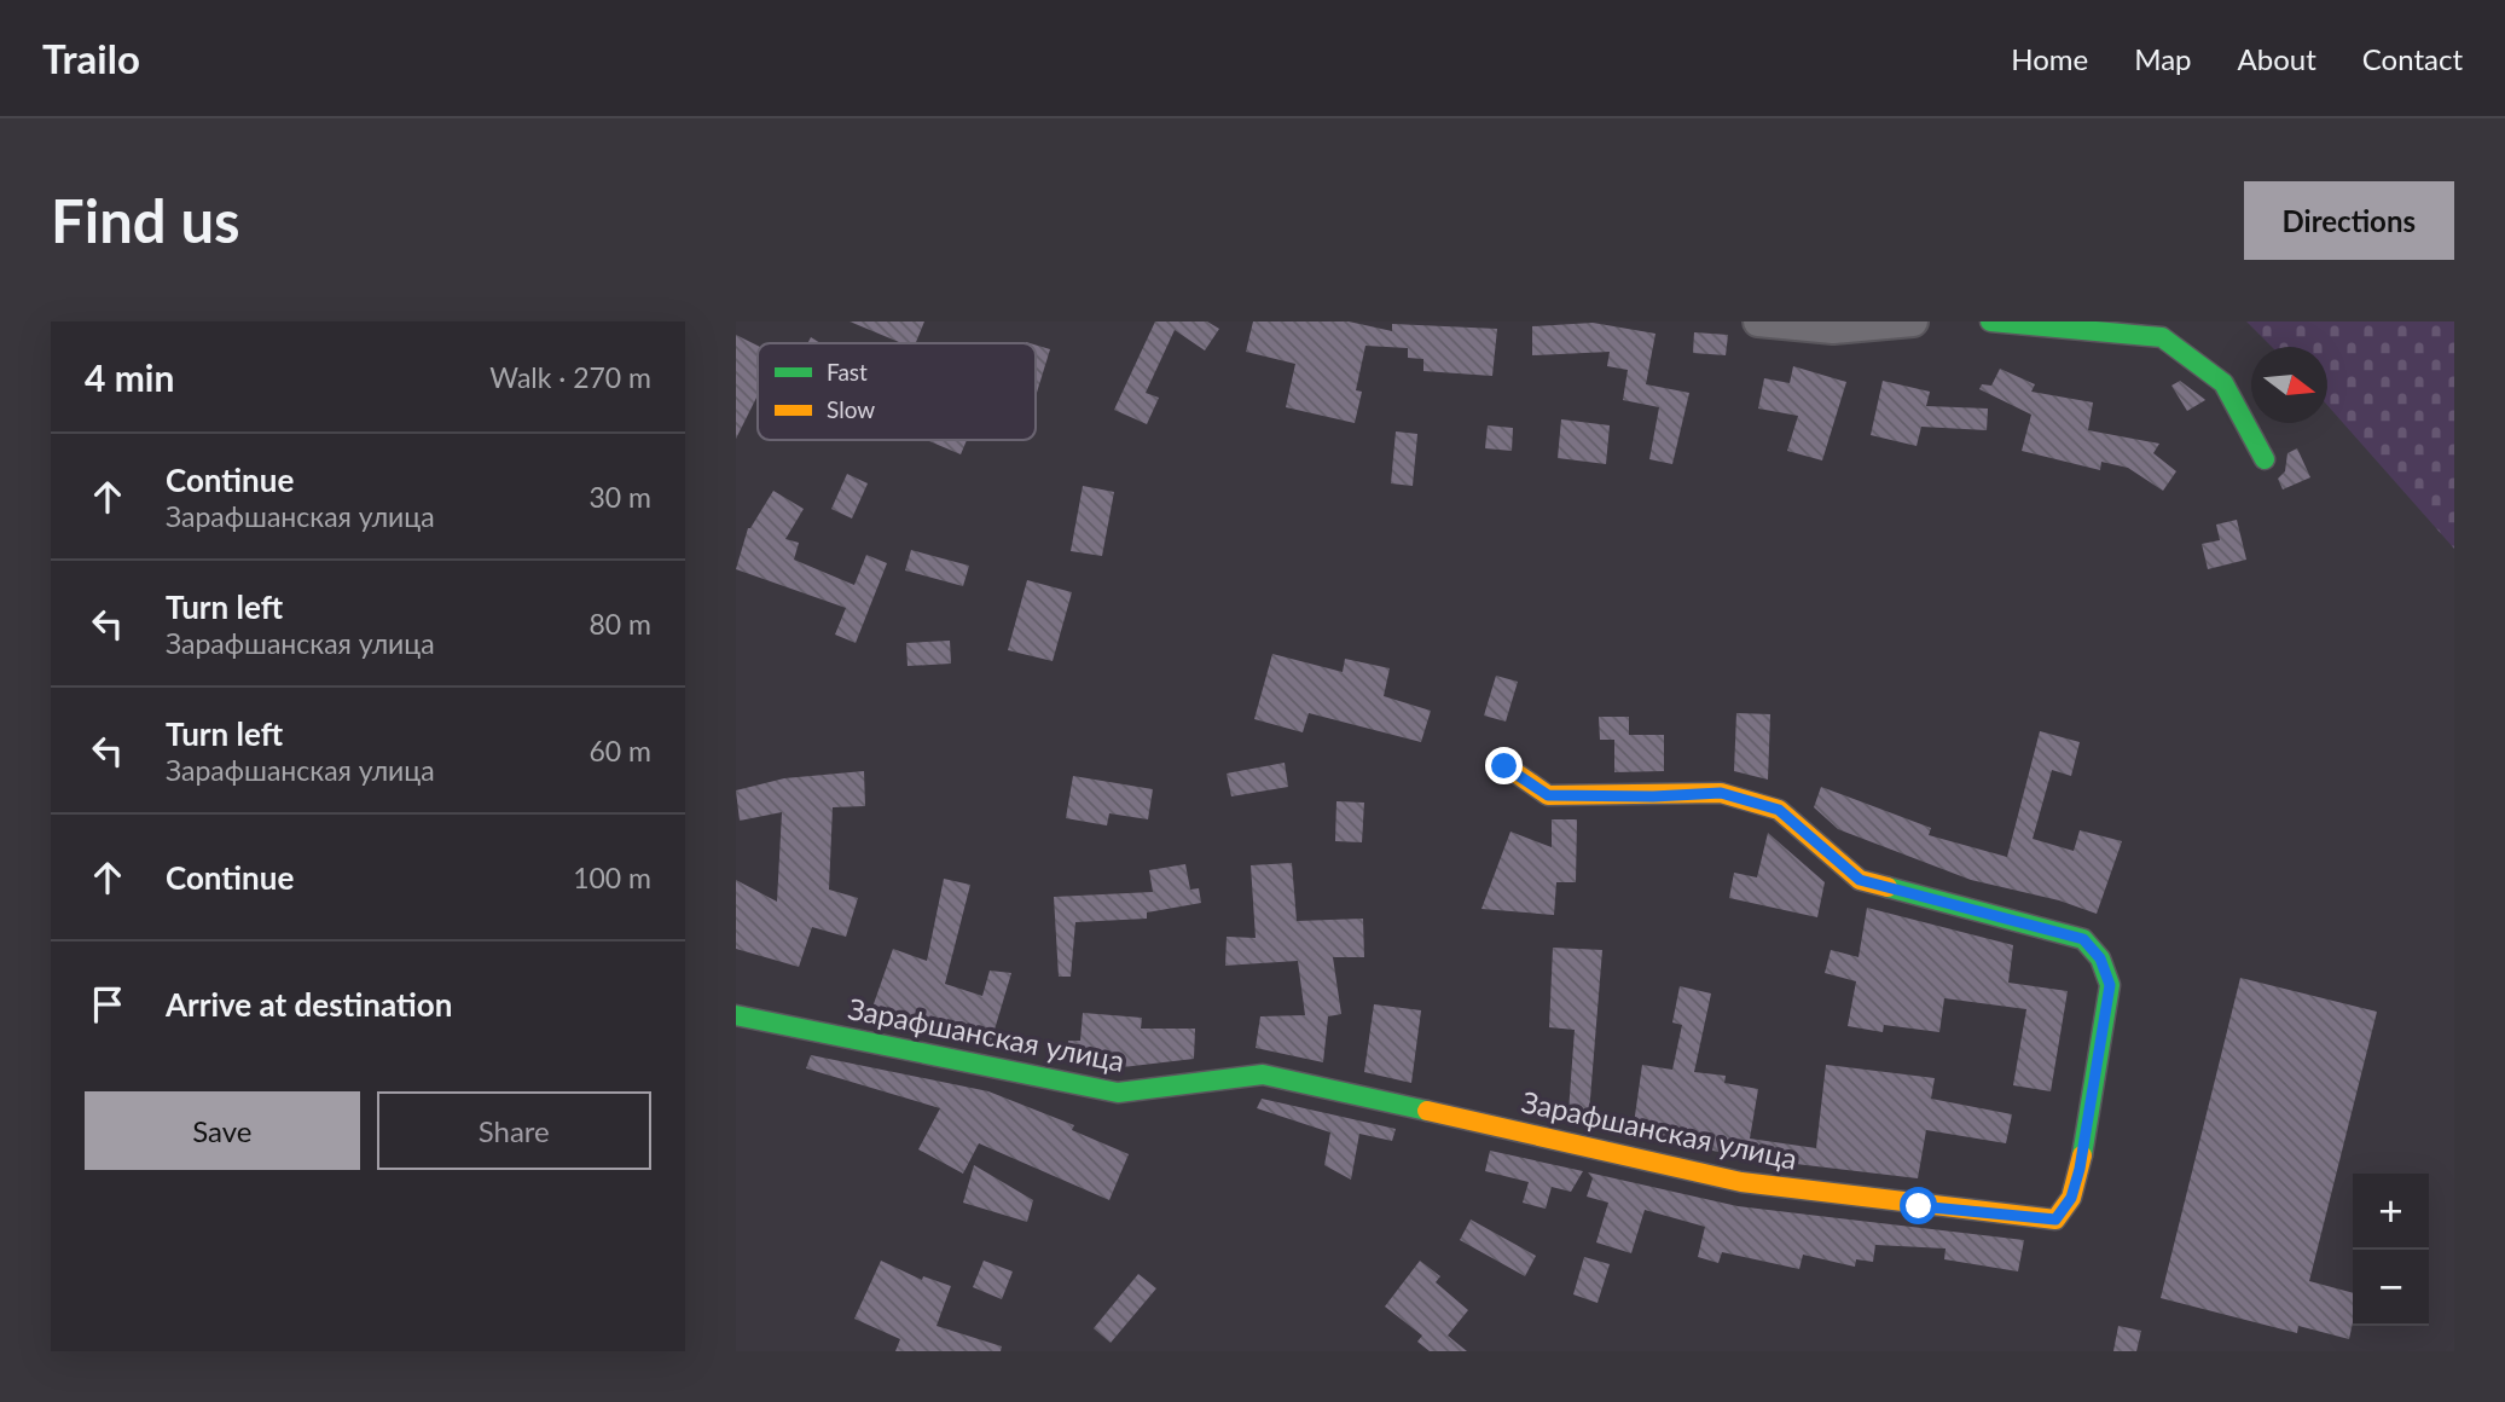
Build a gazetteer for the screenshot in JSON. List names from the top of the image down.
{
  "streets": {
    "street": ["Зарафшанская улица"]
  },
  "legend": ["Fast", "Slow"],
  "north": "right",
  "page": {
    "header": "Trailo",
    "nav": [
      "Home",
      "Map",
      "About",
      "Contact"
    ],
    "buttons": [
      "Directions",
      ["Save", "Share"]
    ],
    "title": "Find us",
    "heading": ["4 min", "Walk · 270 m"],
    "list": [
      ["Continue", "Зарафшанская улица", "30 m"],
      ["Turn left", "Зарафшанская улица", "80 m"],
      ["Turn left", "Зарафшанская улица", "60 m"],
      ["Continue", "100 m"],
      "Arrive at destination"
    ],
    "map_buttons": ["+", "−"]
  }
}
